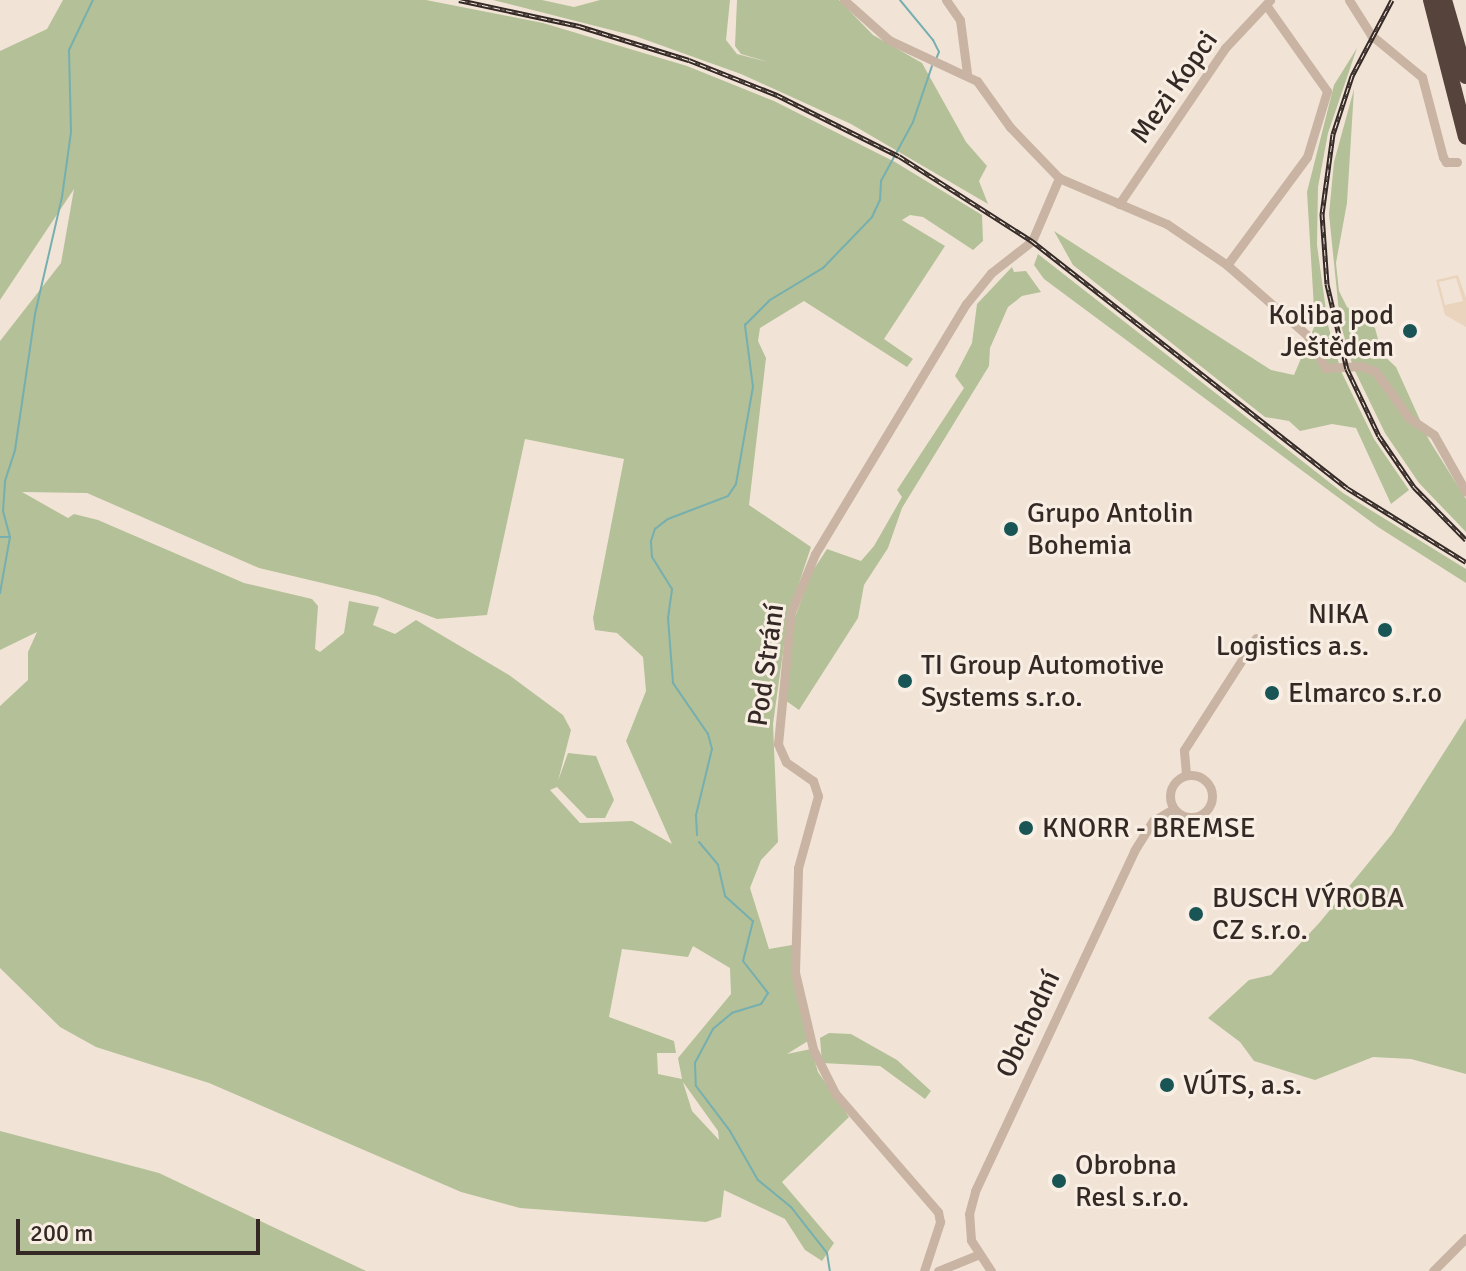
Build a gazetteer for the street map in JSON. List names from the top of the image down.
{
  "streets": {
    "street": ["Mezi Kopci", "Pod Strání", "Obchodní"]
  },
  "places": [
    "Koliba pod Ještědem",
    "Grupo Antolin Bohemia",
    "NIKA Logistics a.s.",
    "TI Group Automotive Systems s.r.o.",
    "Elmarco s.r.o",
    "KNORR - BREMSE",
    "BUSCH VÝROBA CZ s.r.o.",
    "VÚTS, a.s.",
    "Obrobna Resl s.r.o."
  ],
  "scale_bar": "200 m"
}
